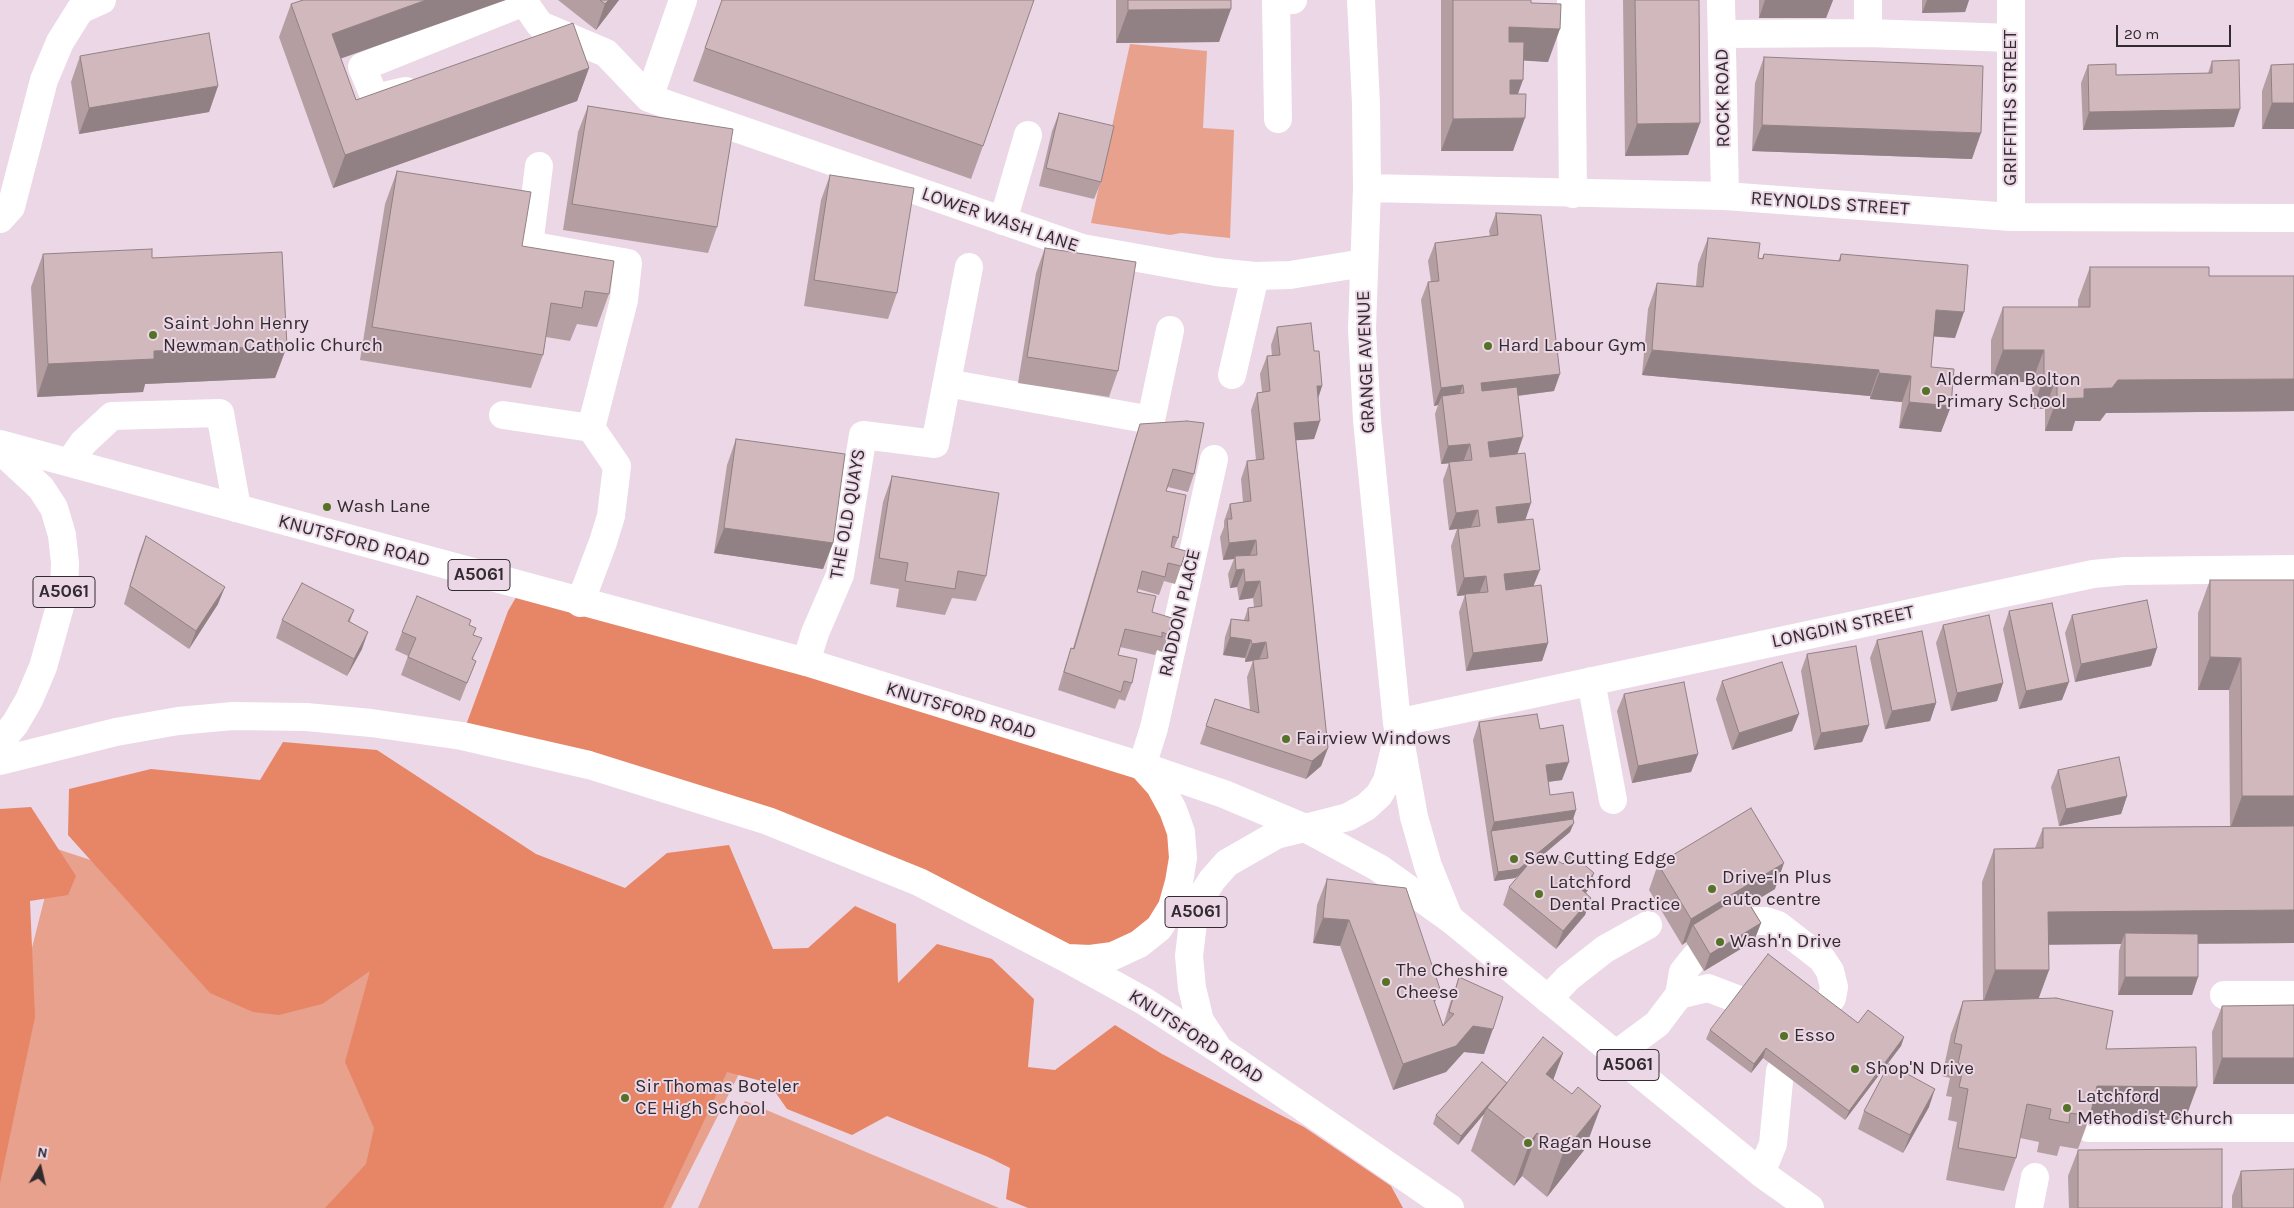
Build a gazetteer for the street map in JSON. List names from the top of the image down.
{
  "streets": {
    "main road": [
      "ROCK ROAD",
      "GRIFFITHS STREET",
      "REYNOLDS STREET",
      "LOWER WASH LANE",
      "GRANGE AVENUE",
      "THE OLD QUAYS",
      "KNUTSFORD ROAD",
      "A5061",
      "RADDON PLACE",
      "LONGDIN STREET"
    ]
  },
  "crossings": [
    ["ROCK ROAD", "REYNOLDS STREET"],
    ["GRIFFITHS STREET", "REYNOLDS STREET"],
    ["REYNOLDS STREET", "GRANGE AVENUE"],
    ["LOWER WASH LANE", "GRANGE AVENUE"],
    ["GRANGE AVENUE", "KNUTSFORD ROAD"],
    ["GRANGE AVENUE", "A5061"],
    ["GRANGE AVENUE", "LONGDIN STREET"],
    ["THE OLD QUAYS", "KNUTSFORD ROAD"],
    ["KNUTSFORD ROAD", "A5061"],
    ["KNUTSFORD ROAD", "RADDON PLACE"]
  ],
  "places": [
    "Saint John Henry Newman Catholic Church",
    "Hard Labour Gym",
    "Alderman Bolton Primary School",
    "Wash Lane",
    "Fairview Windows",
    "Sew Cutting Edge",
    "Drive-In Plus auto centre",
    "Latchford Dental Practice",
    "Wash'n Drive",
    "The Cheshire Cheese",
    "Esso",
    "Shop'N Drive",
    "Sir Thomas Boteler CE High School",
    "Latchford Methodist Church",
    "Ragan House"
  ],
  "scale_bar": "20 m",
  "north": "top"
}
